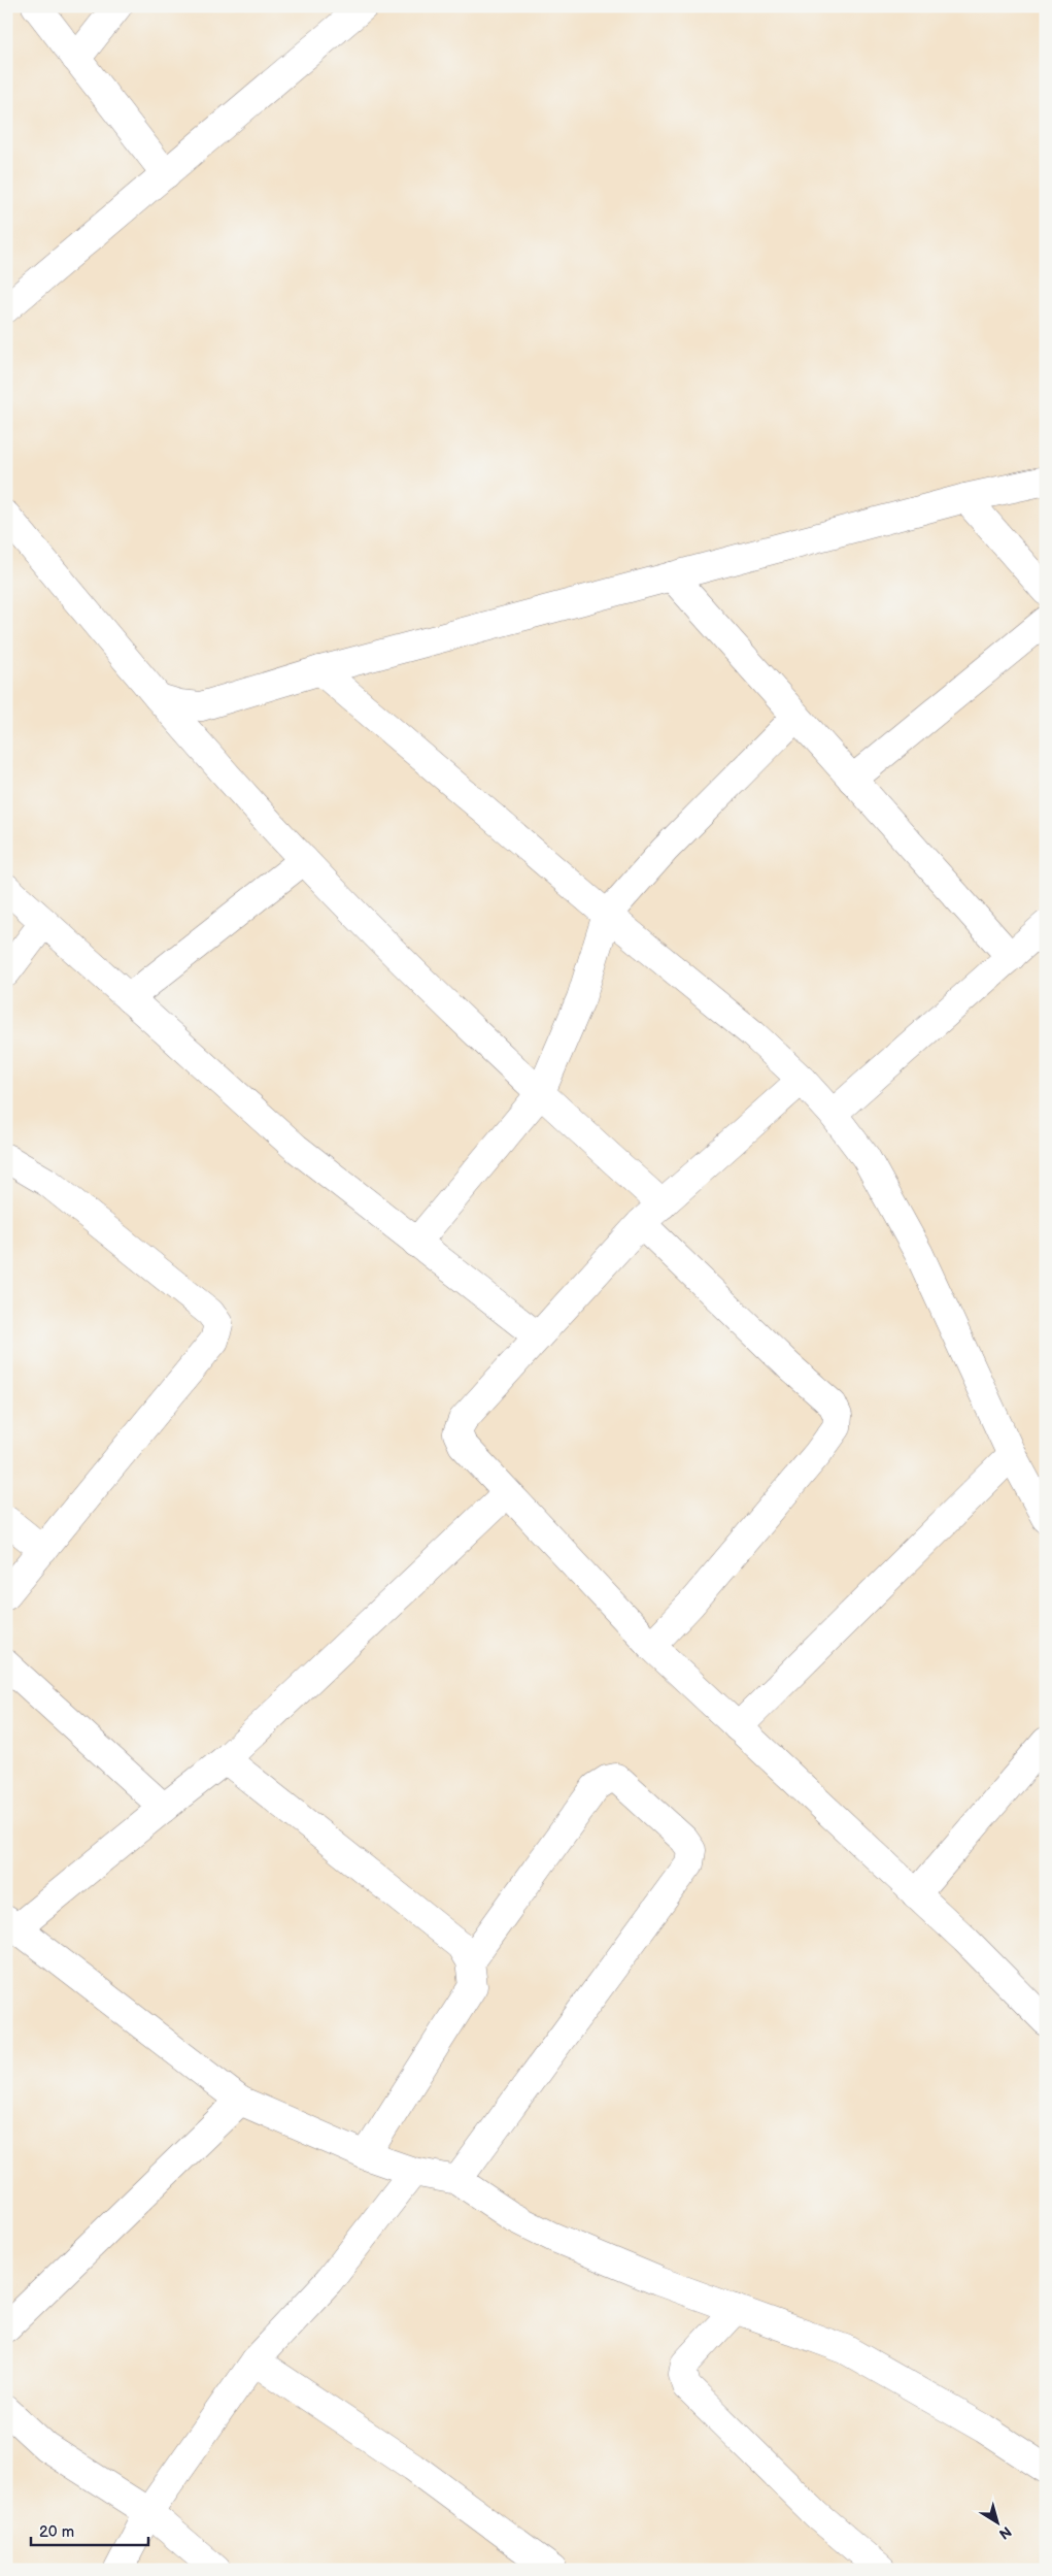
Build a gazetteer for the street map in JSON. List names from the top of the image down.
{
  "scale_bar": "20 m",
  "north": "bottom right"
}
